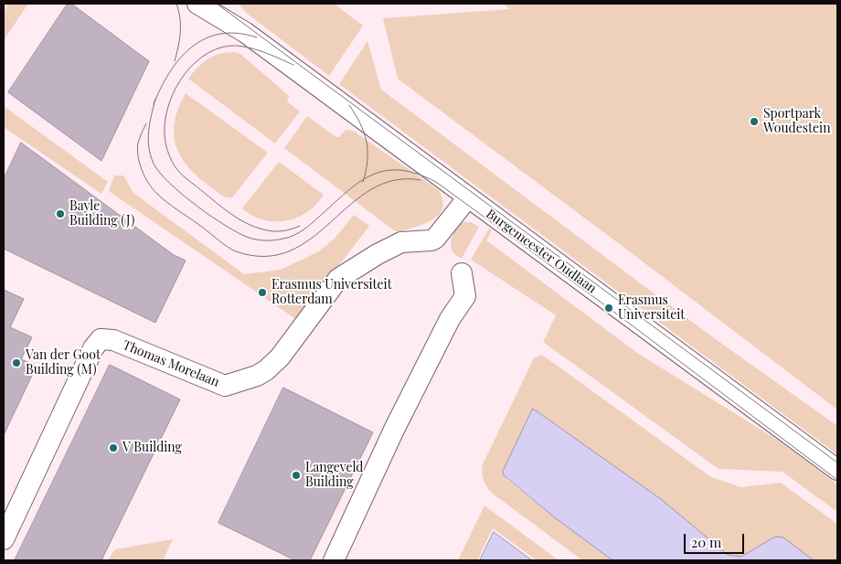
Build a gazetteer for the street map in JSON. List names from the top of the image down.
{
  "streets": {
    "street": ["Burgemeester Oudlaan", "Thomas Morelaan"]
  },
  "crossings": [
    ["Burgemeester Oudlaan", "Thomas Morelaan"]
  ],
  "places": [
    "Sportpark Woudestein",
    "Bayle Building (J)",
    "Erasmus Universiteit Rotterdam",
    "Erasmus Universiteit",
    "Van der Goot Building (M)",
    "V Building",
    "Langeveld Building"
  ],
  "scale_bar": "20 m"
}
